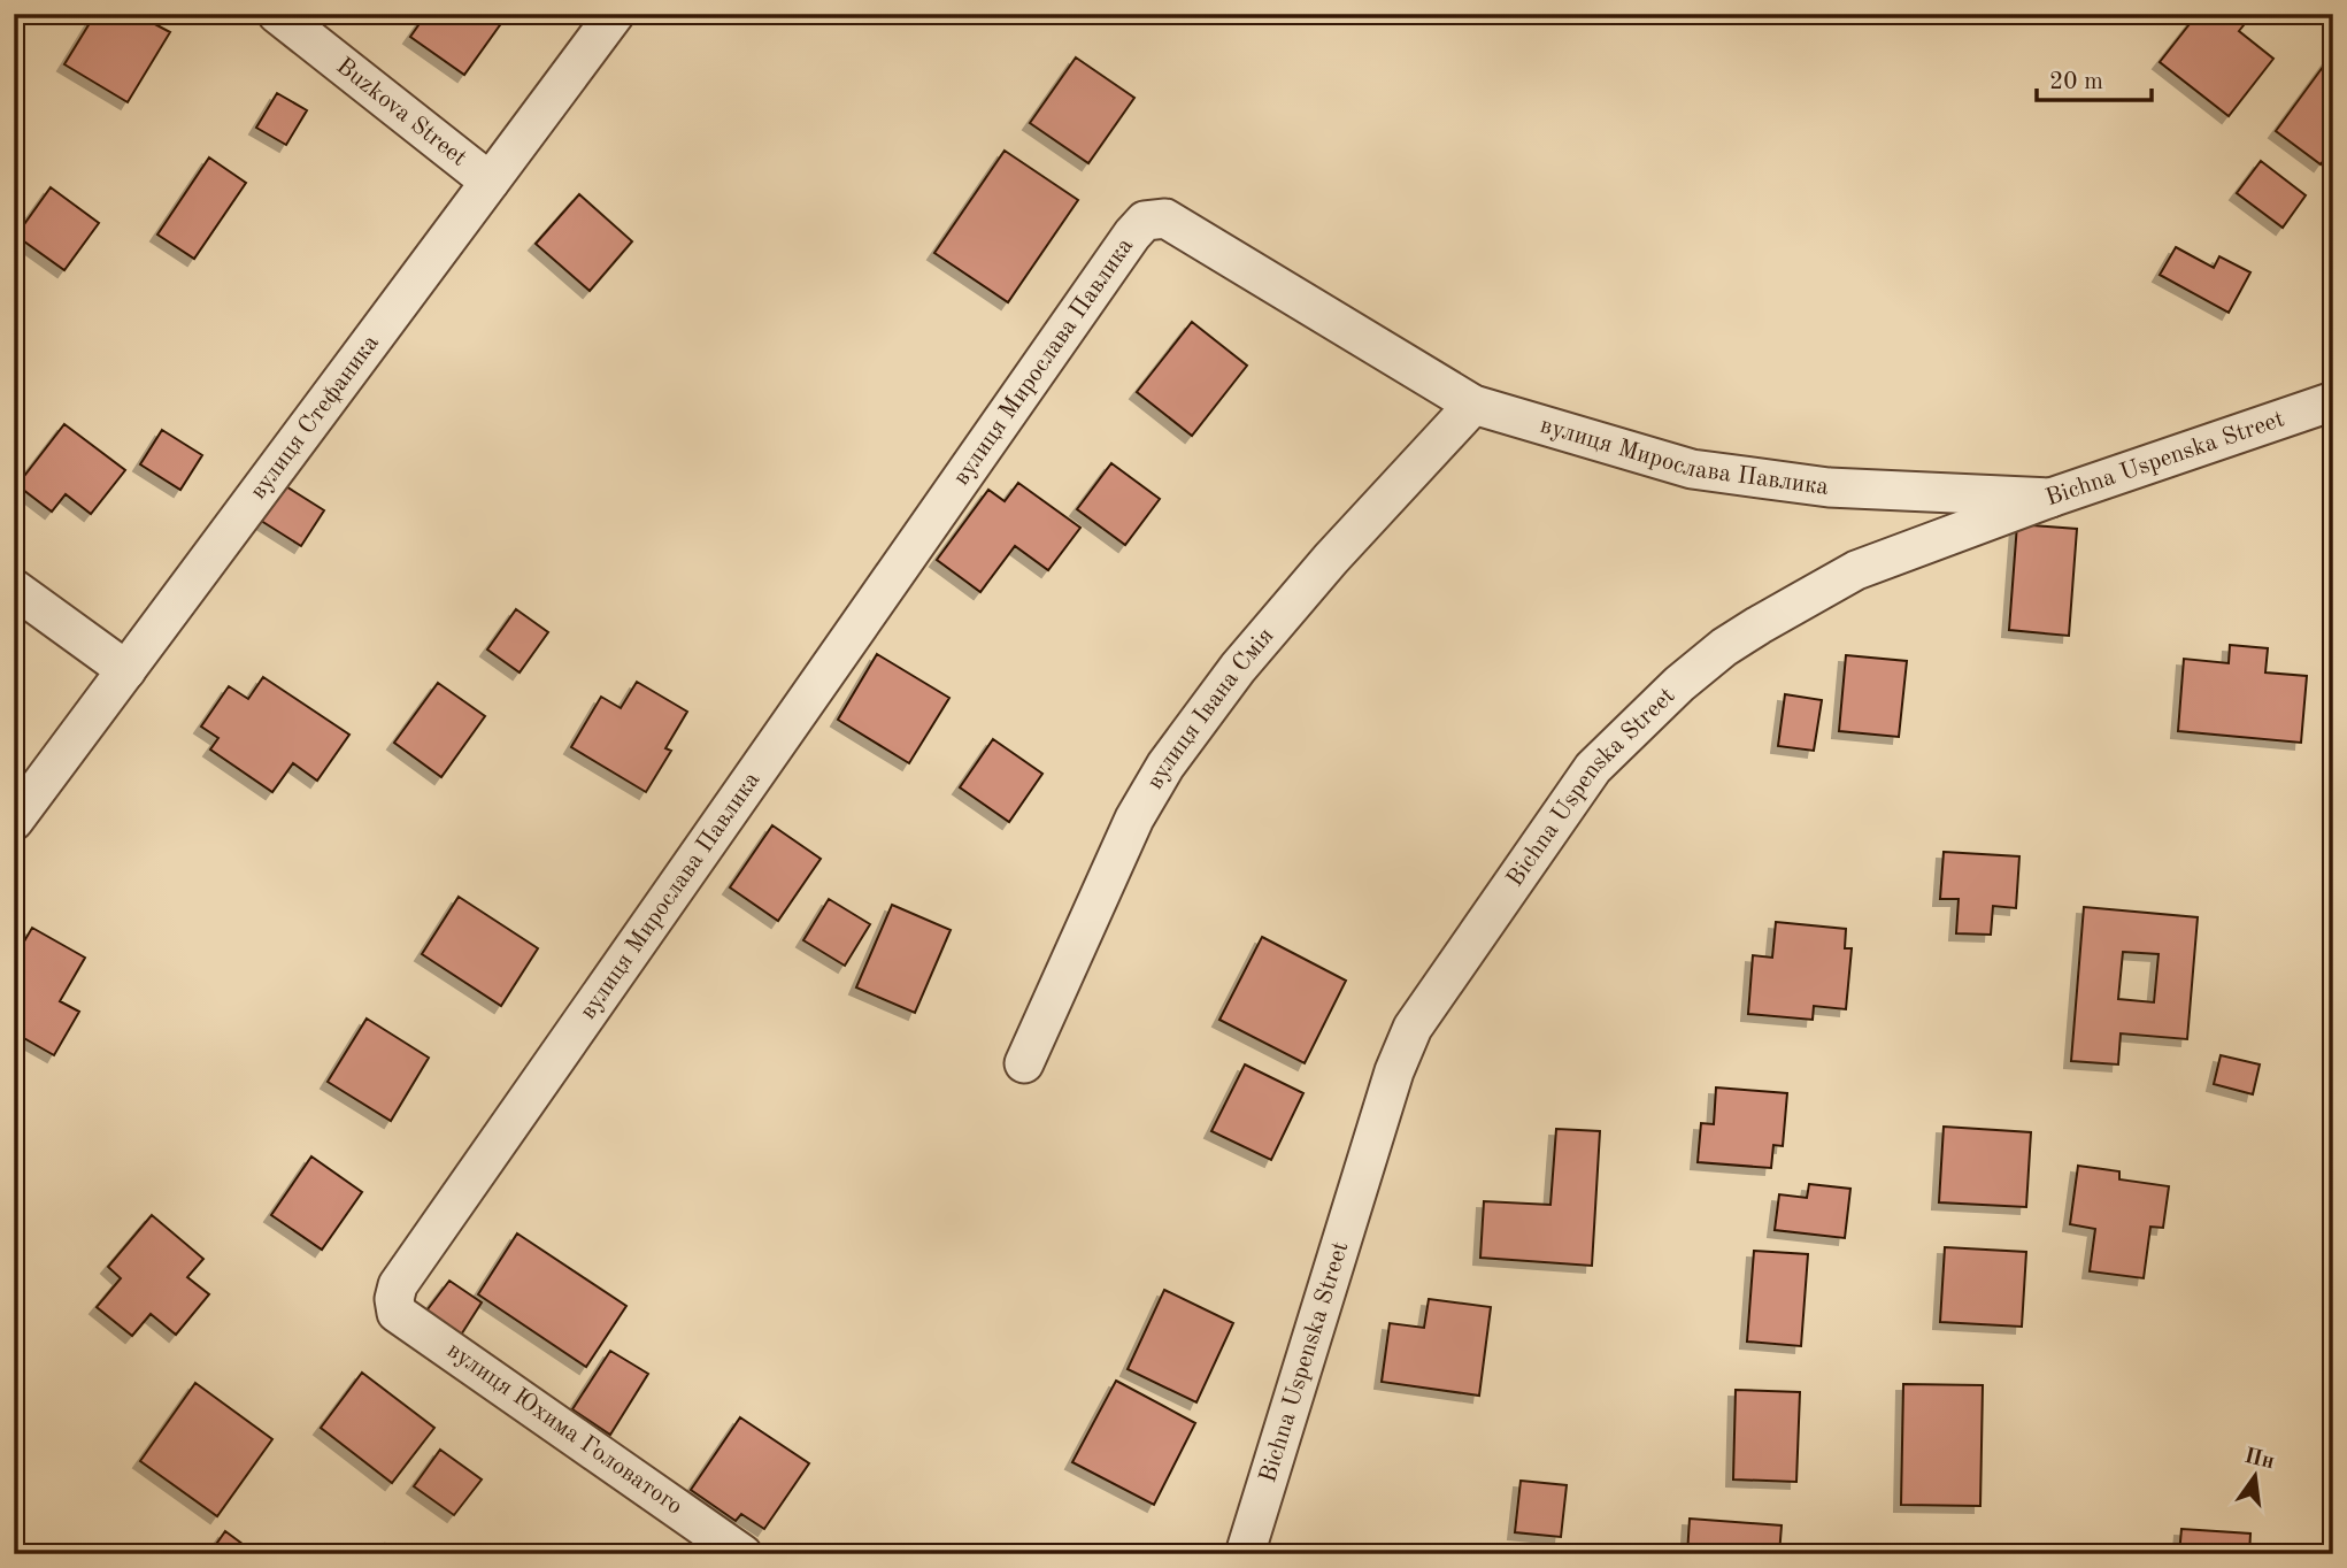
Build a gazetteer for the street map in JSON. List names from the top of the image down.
{
  "streets": {
    "street": [
      "Buzkova Street",
      "вулиця Мирослава Павлика",
      "вулиця Стефаника",
      "Bichna Uspenska Street",
      "вулиця Івана Смія",
      "вулиця Юхима Головатого"
    ]
  },
  "crossings": [
    ["Buzkova Street", "вулиця Стефаника"],
    ["вулиця Мирослава Павлика", "Bichna Uspenska Street"],
    ["вулиця Мирослава Павлика", "вулиця Івана Смія"],
    ["вулиця Мирослава Павлика", "вулиця Юхима Головатого"]
  ],
  "scale_bar": "20 m",
  "north": "top"
}
